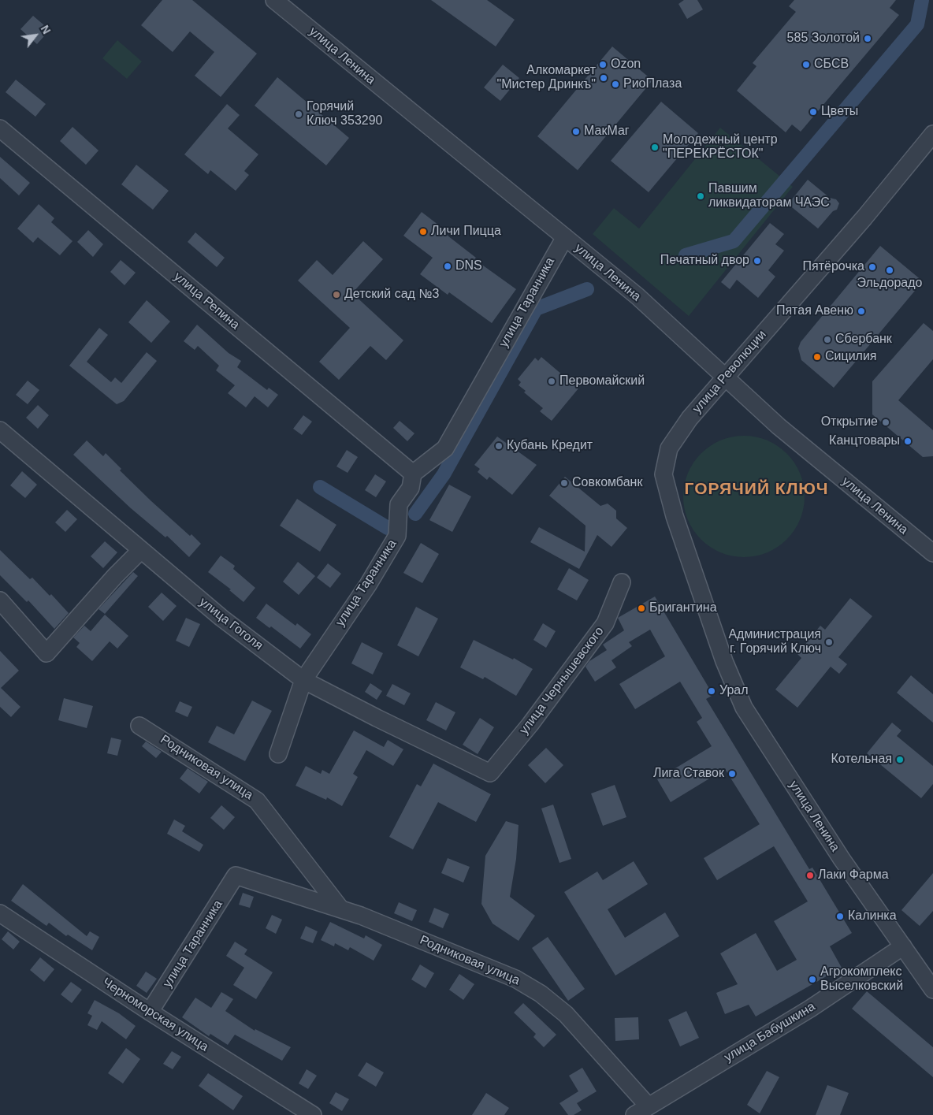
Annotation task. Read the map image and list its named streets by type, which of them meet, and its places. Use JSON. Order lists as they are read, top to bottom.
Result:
{
  "streets": {
    "street": [
      "улица Ленина",
      "улица Репина",
      "улица Таранника",
      "улица Революции",
      "улица Гоголя",
      "улица Чернышевского",
      "Родниковая улица",
      "Черноморская улица",
      "улица Бабушкина"
    ]
  },
  "crossings": [
    ["улица Ленина", "улица Таранника"],
    ["улица Ленина", "улица Революции"],
    ["улица Ленина", "улица Бабушкина"],
    ["улица Репина", "улица Таранника"],
    ["улица Таранника", "улица Гоголя"],
    ["улица Таранника", "Родниковая улица"],
    ["улица Таранника", "Черноморская улица"],
    ["улица Гоголя", "улица Чернышевского"],
    ["Родниковая улица", "улица Бабушкина"]
  ],
  "districts": ["ГОРЯЧИЙ КЛЮЧ"],
  "places": [
    "585 Золотой",
    "Ozon",
    "СБСВ",
    "Алкомаркет \"Мистер Дринкъ\"",
    "РиоПлаза",
    "Цветы",
    "Горячий Ключ 353290",
    "МакМаг",
    "Молодежный центр \"ПЕРЕКРЁСТОК\"",
    "Павшим ликвидаторам ЧАЭС",
    "Личи Пицца",
    "Печатный двор",
    "DNS",
    "Пятёрочка",
    "Эльдорадо",
    "Детский сад №3",
    "Пятая Авеню",
    "Сбербанк",
    "Сицилия",
    "Первомайский",
    "Открытие",
    "Канцтовары",
    "Кубань Кредит",
    "Совкомбанк",
    "Бригантина",
    "Администрация г. Горячий Ключ",
    "Урал",
    "Котельная",
    "Лига Ставок",
    "Лаки Фарма",
    "Калинка",
    "Агрокомплекс Выселковский"
  ],
  "north": "top right"
}
